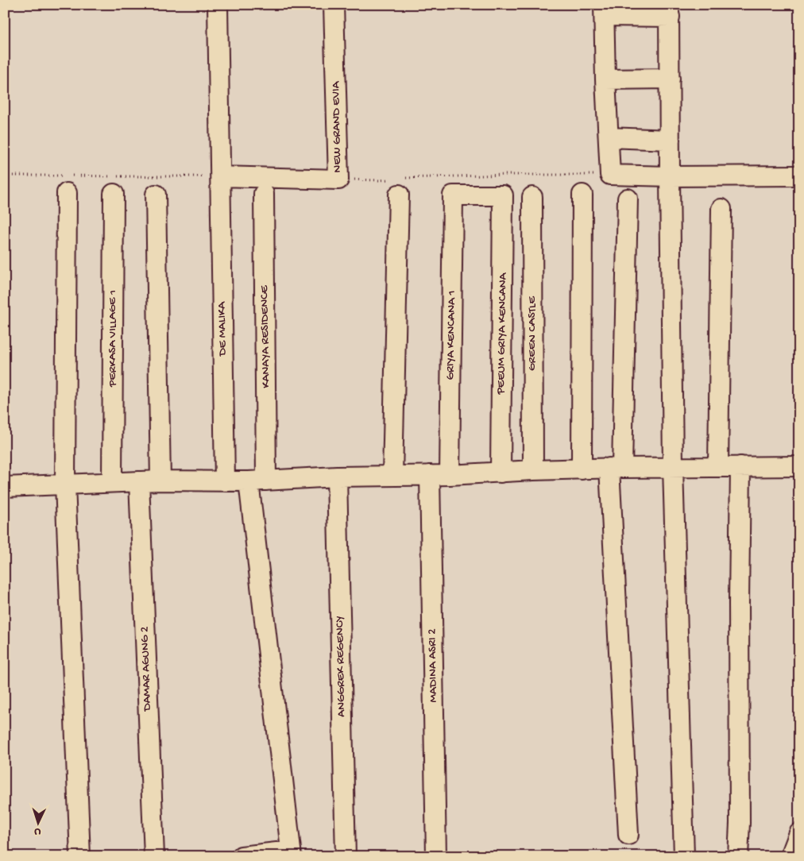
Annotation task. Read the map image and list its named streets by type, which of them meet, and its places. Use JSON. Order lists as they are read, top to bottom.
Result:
{
  "streets": {
    "street": [
      "NEW GRAND EVIA",
      "DE MALIKA",
      "PEEUM GRIYA KENCANA",
      "GREEN CASTLE",
      "GRIYA KENCANA 1",
      "KANAYA RESIDENCE",
      "PERKASA VILLAGE 1",
      "MADINA ASRI 2",
      "ANGGREK REGENCY",
      "DAMAR AGUNG 2"
    ]
  },
  "crossings": [
    ["NEW GRAND EVIA", "DE MALIKA"],
    ["PEEUM GRIYA KENCANA", "GRIYA KENCANA 1"]
  ],
  "north": "bottom"
}
